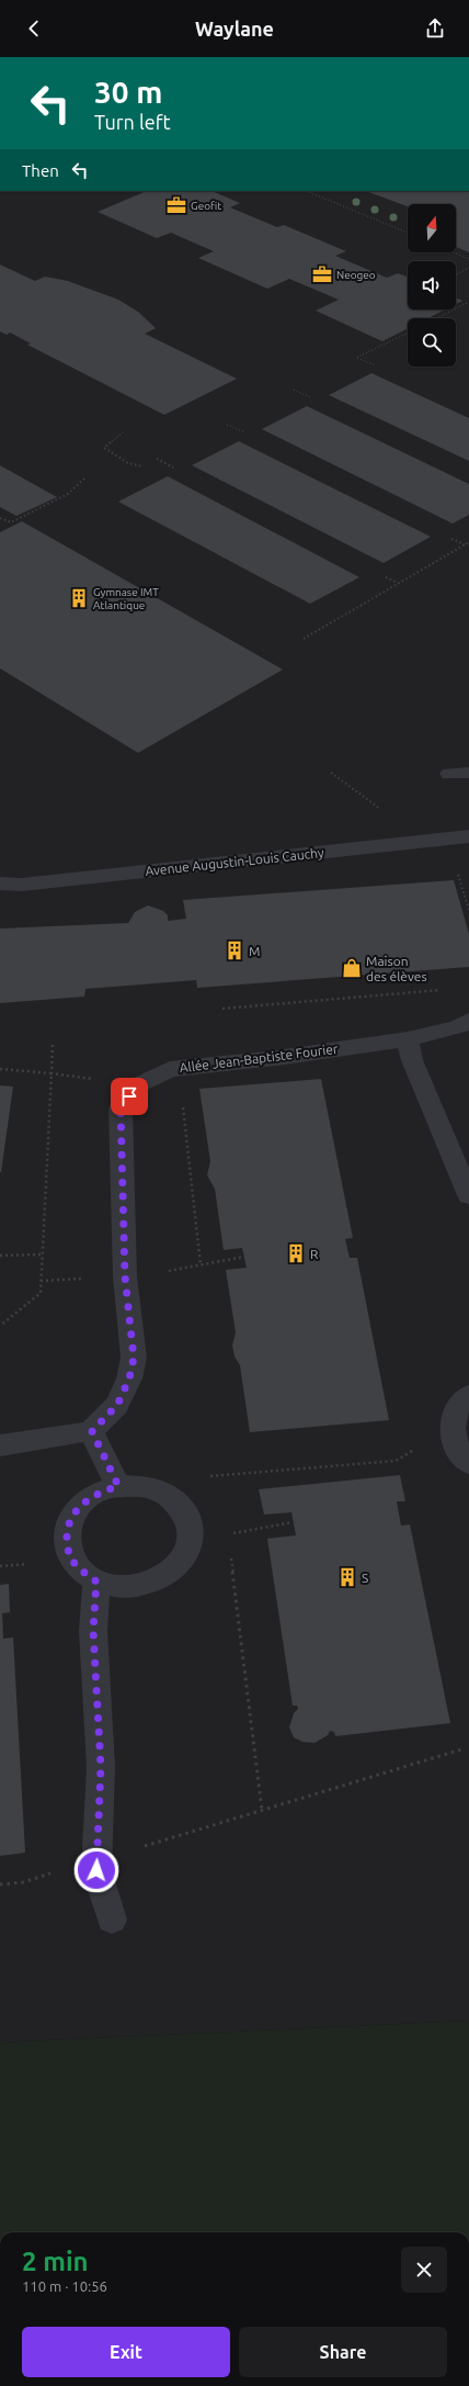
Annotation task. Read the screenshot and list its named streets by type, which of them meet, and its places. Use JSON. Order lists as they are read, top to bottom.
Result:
{
  "streets": {
    "street": ["Avenue Augustin-Louis Cauchy", "Allée Jean-Baptiste Fourier"]
  },
  "places": {
    "office": ["Geofit", "Neogeo"],
    "building": [
      "Gymnase IMT Atlantique",
      "M",
      "R",
      "S"
    ],
    "shop": ["Maison des élèves"]
  },
  "north": "top",
  "page": {
    "header": "Waylane",
    "turn": ["30 m", "Turn left"],
    "then": "Then",
    "heading": ["2 min", "110 m · 10:56"],
    "buttons": ["Exit", "Share"]
  }
}
